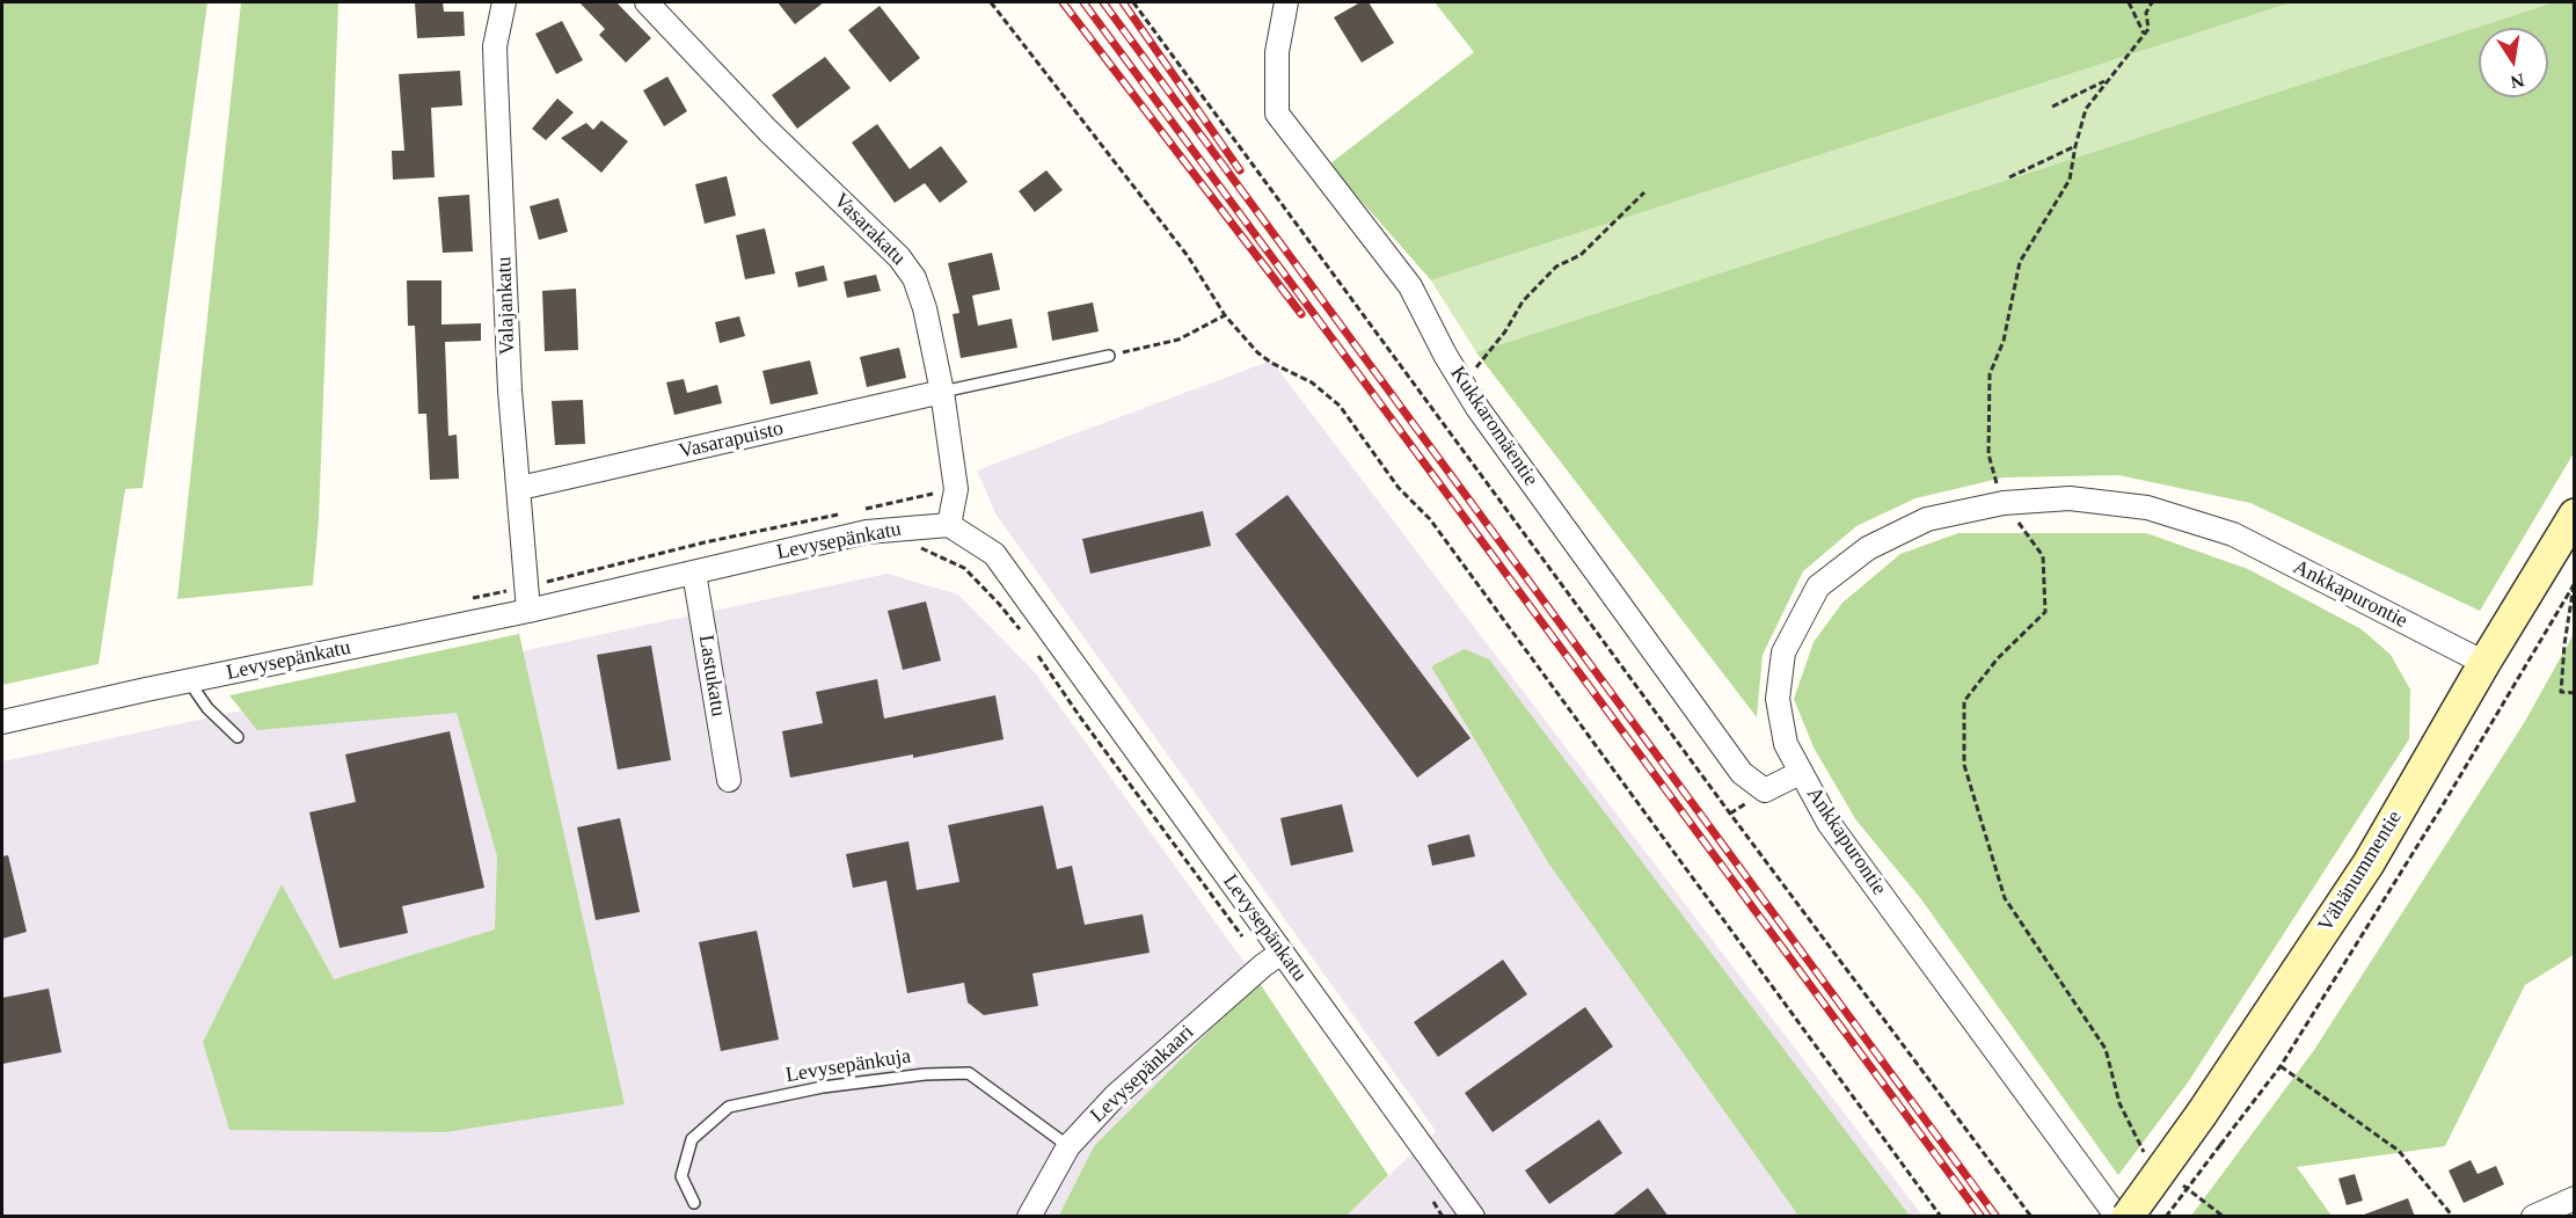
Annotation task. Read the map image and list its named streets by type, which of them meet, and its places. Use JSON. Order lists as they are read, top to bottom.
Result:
{
  "streets": {
    "main road": ["Vähänummentie"],
    "street": [
      "Vasarakatu",
      "Valajankatu",
      "Kukkaromäentie",
      "Vasarapuisto",
      "Levysepänkatu",
      "Ankkapurontie",
      "Lastukatu",
      "Levysepänkaari"
    ],
    "lane": ["Levysepänkuja"]
  },
  "crossings": [
    ["Vasarakatu", "Vasarapuisto"],
    ["Vasarakatu", "Levysepänkatu"],
    ["Valajankatu", "Vasarapuisto"],
    ["Valajankatu", "Levysepänkatu"],
    ["Kukkaromäentie", "Ankkapurontie"],
    ["Levysepänkatu", "Lastukatu"],
    ["Levysepänkatu", "Levysepänkaari"],
    ["Ankkapurontie", "Vähänummentie"],
    ["Levysepänkuja", "Levysepänkaari"]
  ],
  "north": "bottom"
}
